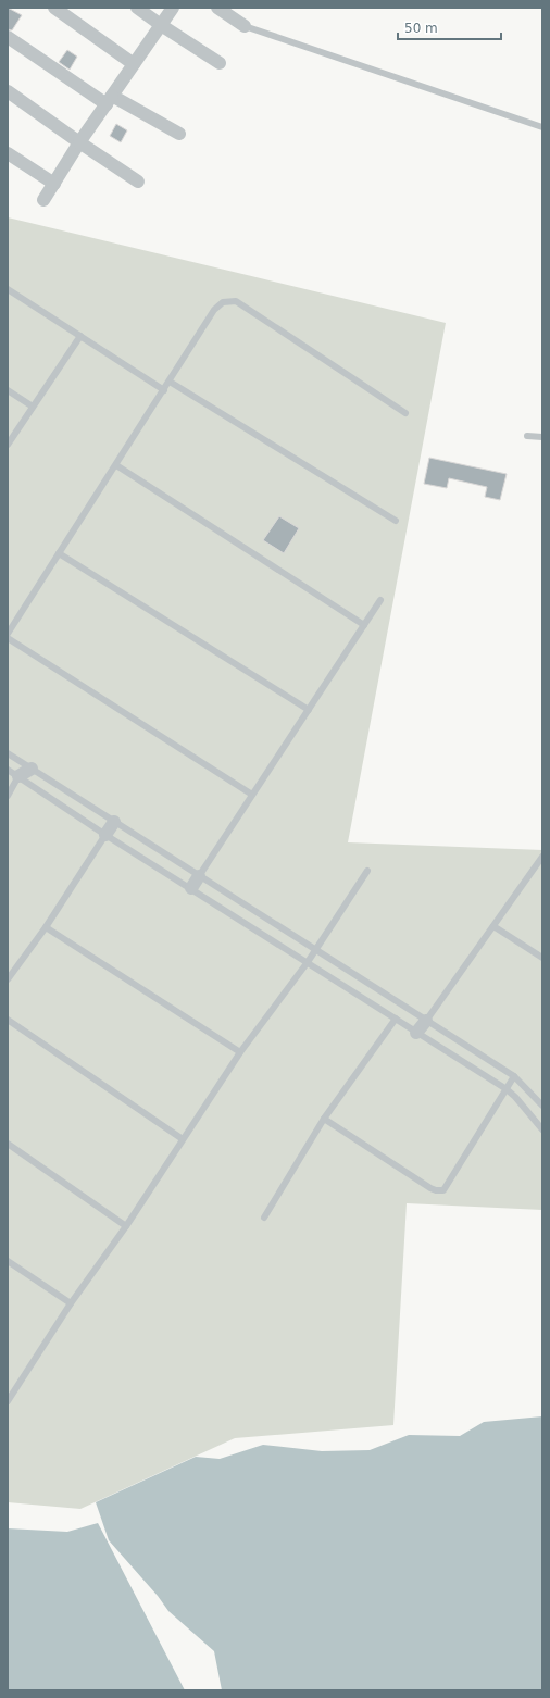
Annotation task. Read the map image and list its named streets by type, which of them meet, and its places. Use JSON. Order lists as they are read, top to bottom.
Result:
{
  "scale_bar": "50 m"
}
